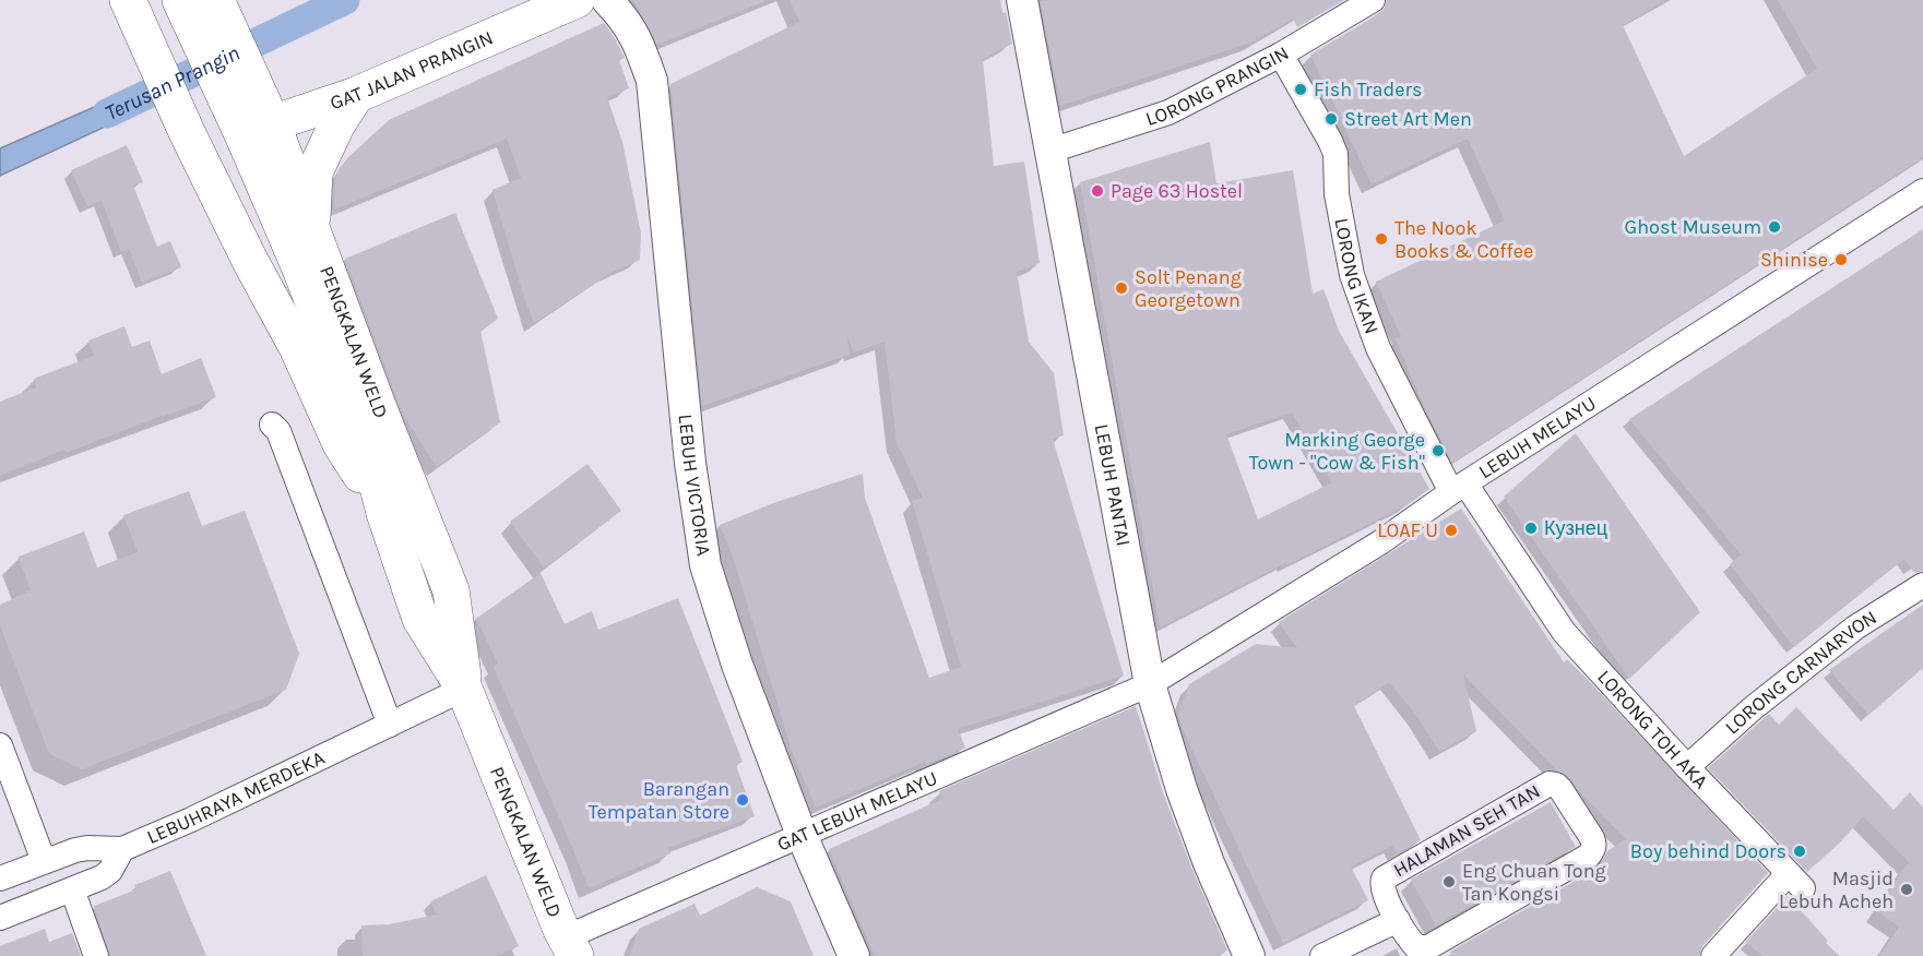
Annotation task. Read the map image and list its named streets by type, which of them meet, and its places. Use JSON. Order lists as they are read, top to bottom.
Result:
{
  "streets": {
    "main road": ["GAT JALAN PRANGIN", "PENGKALAN WELD"],
    "street": [
      "LORONG PRANGIN",
      "LORONG IKAN",
      "LEBUH MELAYU",
      "LEBUH VICTORIA",
      "LEBUH PANTAI",
      "LORONG CARNARVON",
      "LORONG TOH AKA",
      "LEBUHRAYA MERDEKA",
      "GAT LEBUH MELAYU",
      "HALAMAN SEH TAN"
    ]
  },
  "crossings": [
    ["GAT JALAN PRANGIN", "PENGKALAN WELD"],
    ["LORONG PRANGIN", "LORONG IKAN"],
    ["LORONG PRANGIN", "LEBUH PANTAI"],
    ["LORONG IKAN", "LEBUH MELAYU"],
    ["LORONG IKAN", "LORONG TOH AKA"],
    ["PENGKALAN WELD", "LEBUHRAYA MERDEKA"],
    ["PENGKALAN WELD", "GAT LEBUH MELAYU"],
    ["LEBUH MELAYU", "LEBUH PANTAI"],
    ["LEBUH MELAYU", "LORONG TOH AKA"],
    ["LEBUH MELAYU", "GAT LEBUH MELAYU"],
    ["LEBUH VICTORIA", "GAT LEBUH MELAYU"],
    ["LEBUH PANTAI", "GAT LEBUH MELAYU"],
    ["LORONG CARNARVON", "LORONG TOH AKA"]
  ],
  "water": ["Terusan Prangin"],
  "places": [
    "Fish Traders",
    "Street Art Men",
    "Page 63 Hostel",
    "Ghost Museum",
    "The Nook Books & Coffee",
    "Shinise",
    "Solt Penang Georgetown",
    "Marking George Town - \"Cow & Fish\"",
    "Кузнец",
    "LOAF U",
    "Barangan Tempatan Store",
    "Boy behind Doors",
    "Eng Chuan Tong Tan Kongsi",
    "Masjid Lebuh Acheh"
  ]
}
